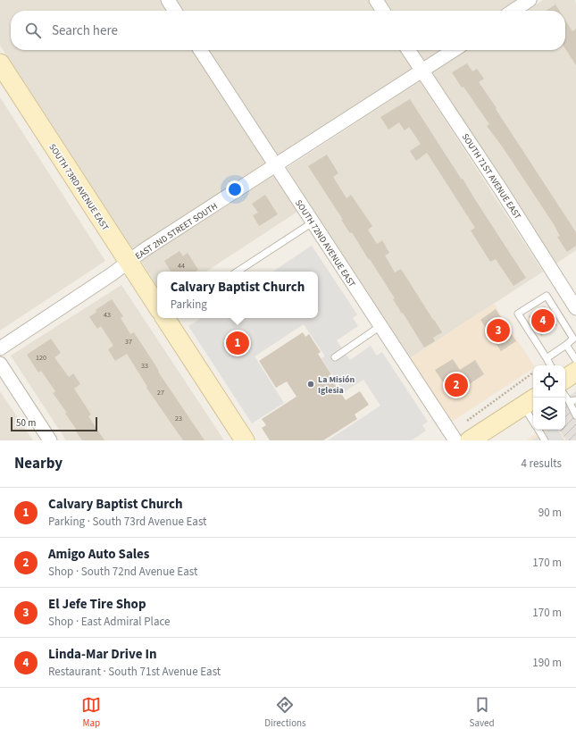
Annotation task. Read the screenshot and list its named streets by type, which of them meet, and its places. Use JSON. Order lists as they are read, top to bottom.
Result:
{
  "streets": {
    "street": [
      "SOUTH 71ST AVENUE EAST",
      "SOUTH 73RD AVENUE EAST",
      "EAST 2ND STREET SOUTH",
      "SOUTH 72ND AVENUE EAST"
    ]
  },
  "crossings": [
    ["SOUTH 71ST AVENUE EAST", "EAST 2ND STREET SOUTH"],
    ["SOUTH 73RD AVENUE EAST", "EAST 2ND STREET SOUTH"],
    ["EAST 2ND STREET SOUTH", "SOUTH 72ND AVENUE EAST"]
  ],
  "places": ["La Misión Iglesia"],
  "house_numbers": [
    "44",
    "43",
    "37",
    "120",
    "33",
    "27",
    "23"
  ],
  "scale_bar": "50 m",
  "page": {
    "search": "Search here",
    "popup": ["Calvary Baptist Church", "Parking"],
    "pins": [
      "4",
      "3",
      "1",
      "2"
    ],
    "scale": "50 m",
    "heading": ["Nearby", "4 results"],
    "list": [
      {
        "mark": "1",
        "name": "Calvary Baptist Church",
        "note": "Parking · South 73rd Avenue East",
        "value": "90 m"
      },
      {
        "mark": "2",
        "name": "Amigo Auto Sales",
        "note": "Shop · South 72nd Avenue East",
        "value": "170 m"
      },
      {
        "mark": "3",
        "name": "El Jefe Tire Shop",
        "note": "Shop · East Admiral Place",
        "value": "170 m"
      },
      {
        "mark": "4",
        "name": "Linda-Mar Drive In",
        "note": "Restaurant · South 71st Avenue East",
        "value": "190 m"
      }
    ],
    "nav": ["Map", "Directions", "Saved"]
  }
}
